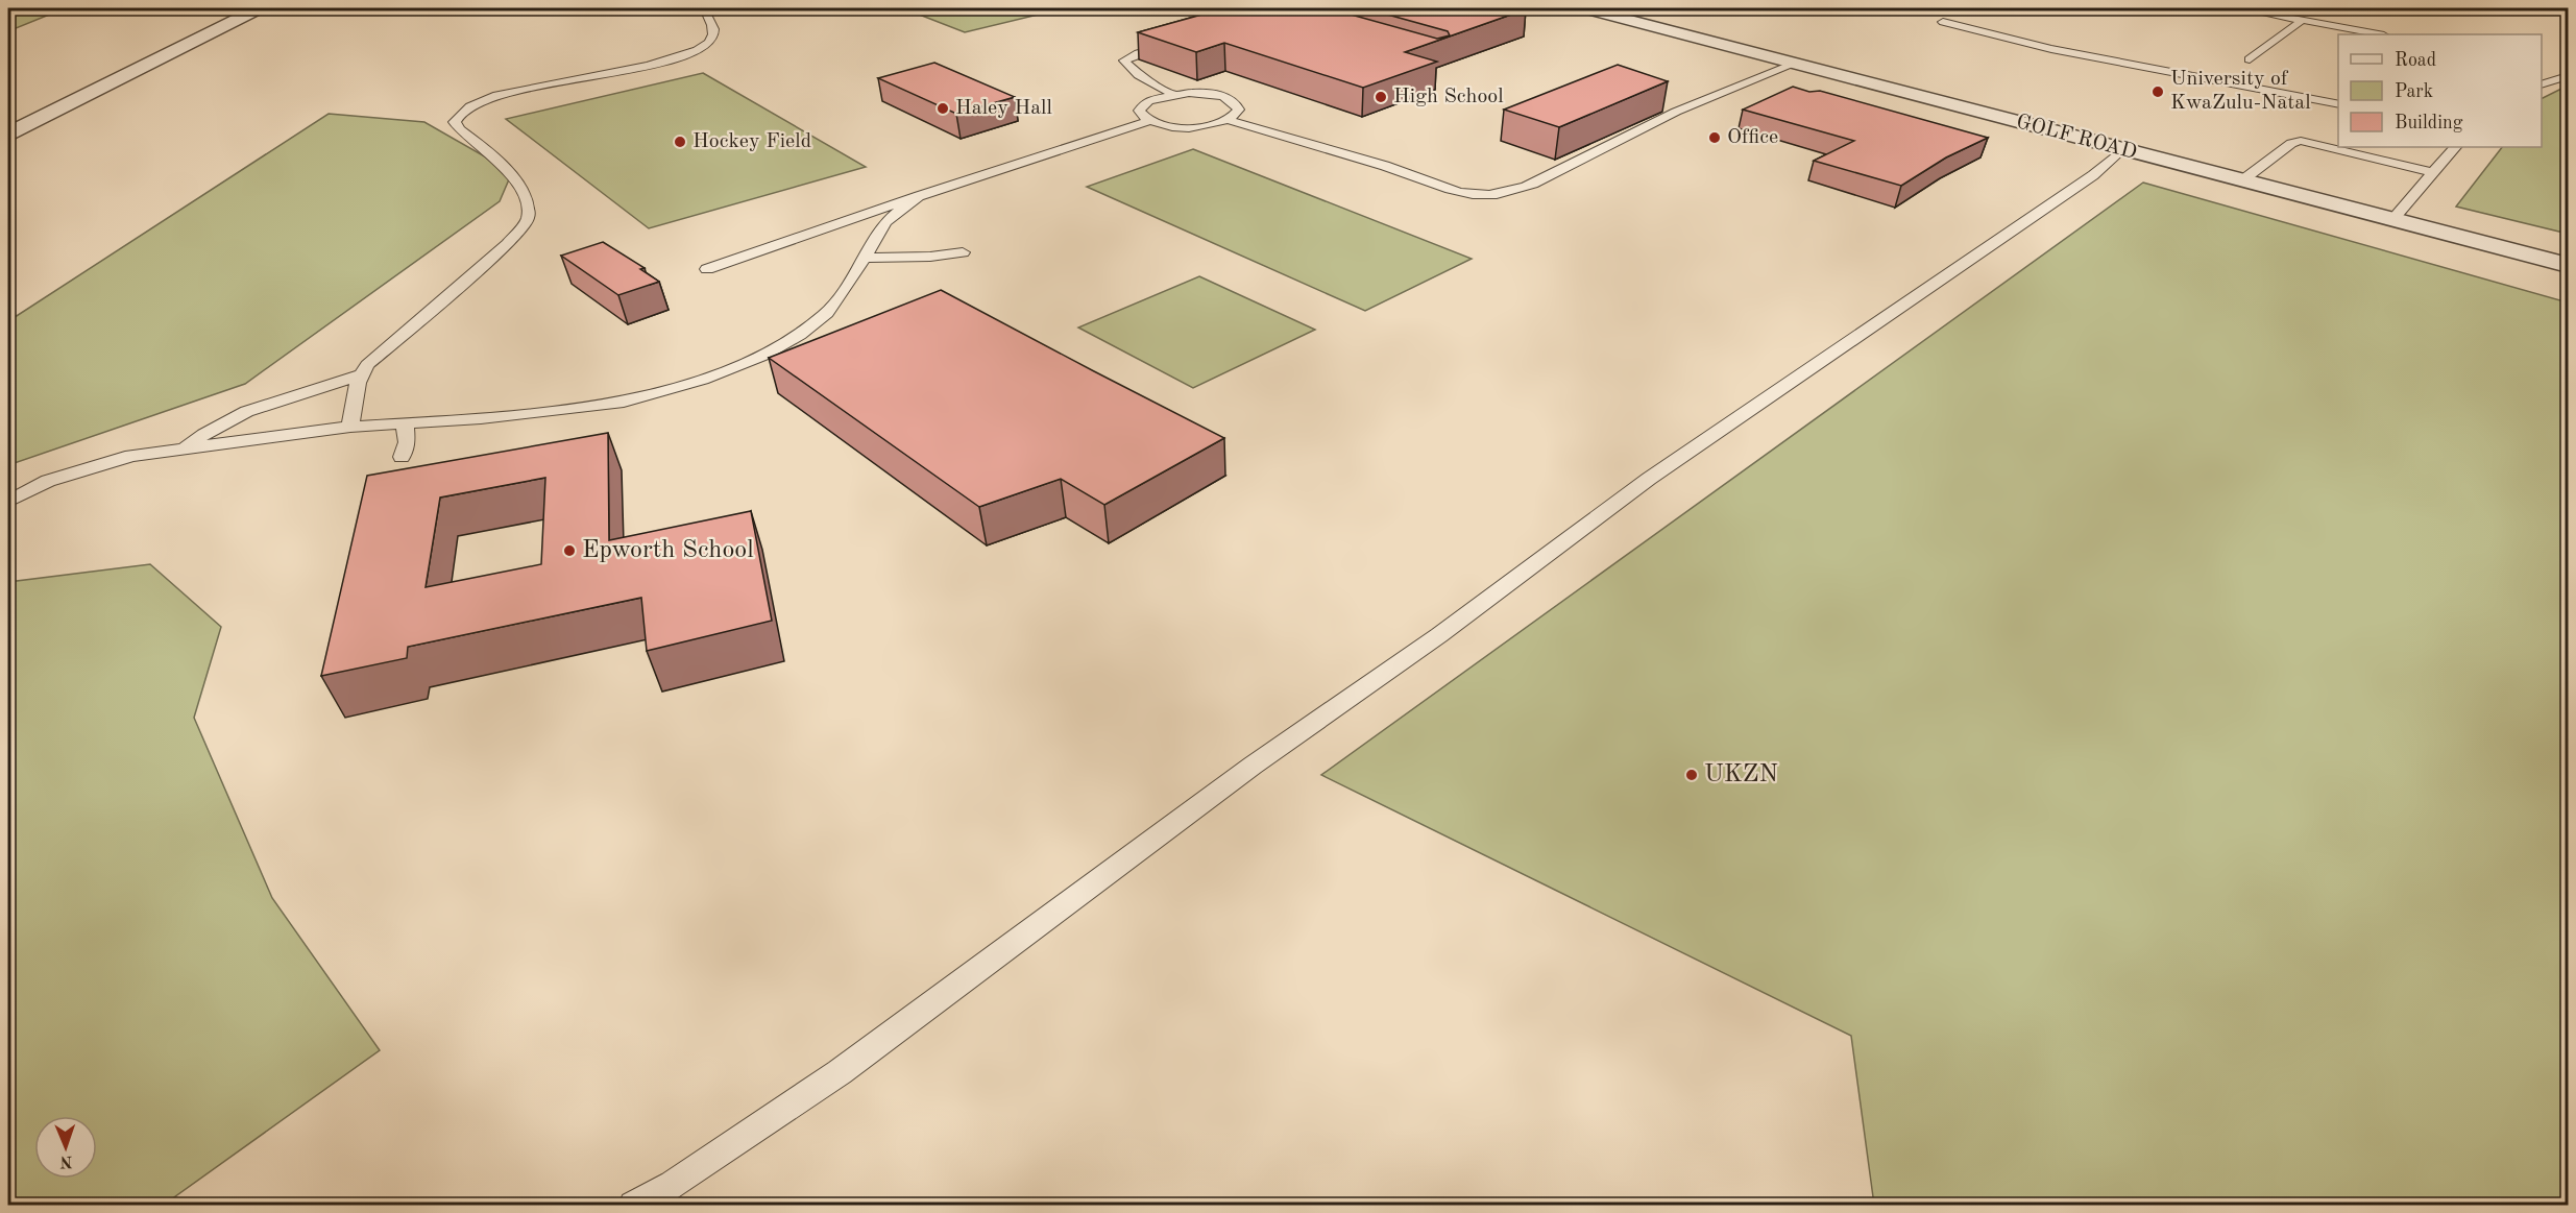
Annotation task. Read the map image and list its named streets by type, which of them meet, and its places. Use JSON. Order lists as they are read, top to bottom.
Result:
{
  "streets": {
    "street": ["GOLF ROAD"]
  },
  "places": [
    "University of KwaZulu-Natal",
    "High School",
    "Haley Hall",
    "Office",
    "Hockey Field",
    "Epworth School",
    "UKZN"
  ],
  "legend": ["Road", "Park", "Building"],
  "north": "bottom"
}
